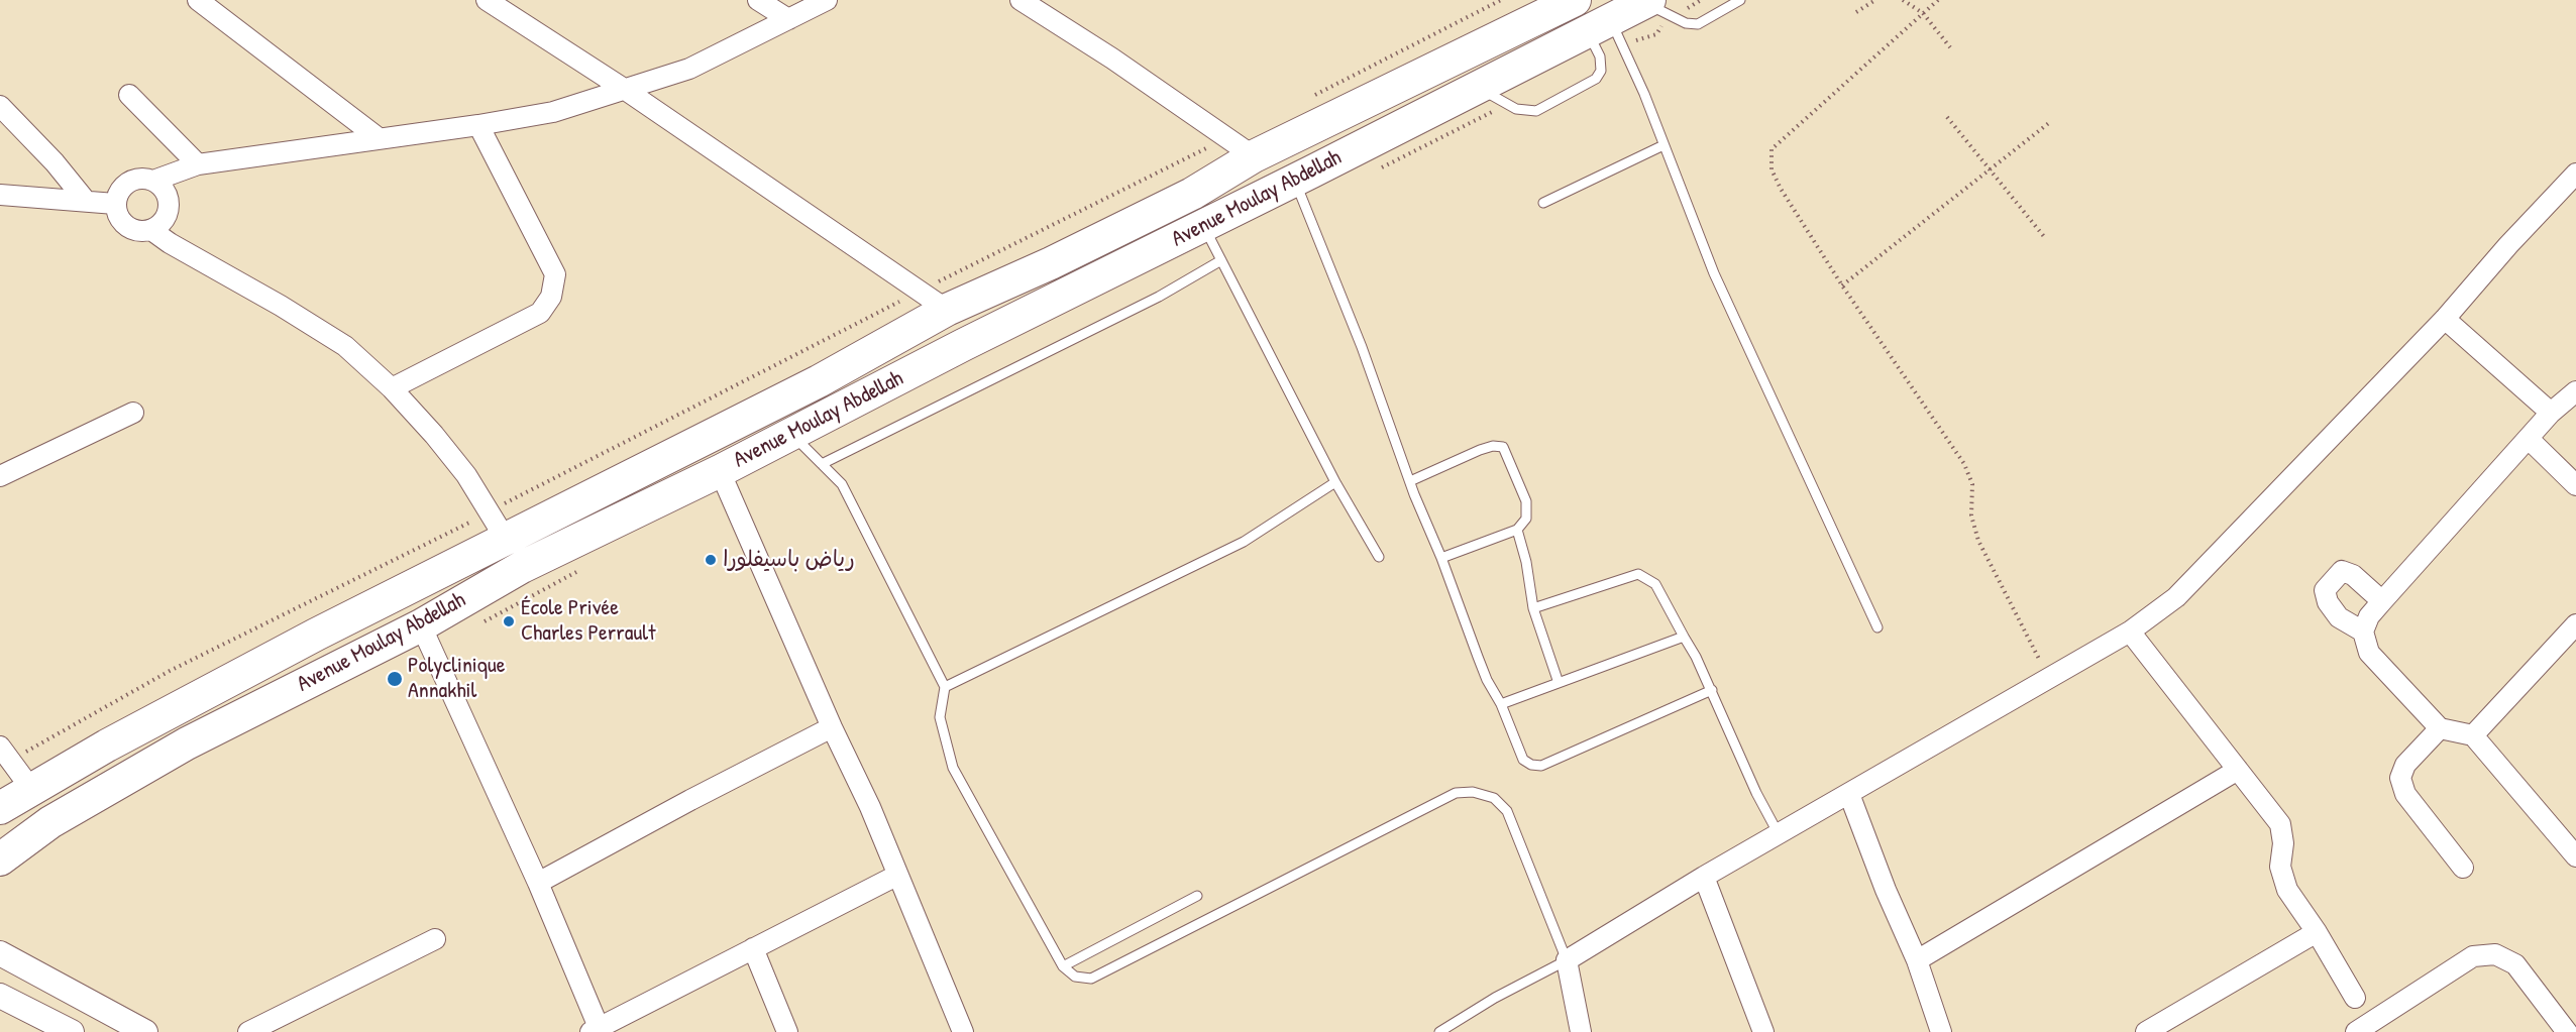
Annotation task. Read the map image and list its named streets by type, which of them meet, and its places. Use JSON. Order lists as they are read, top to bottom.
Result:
{
  "streets": {
    "main road": ["Avenue Moulay Abdellah"]
  },
  "places": ["رياض باسيفلورا", "École Privée Charles Perrault", "Polyclinique Annakhil"]
}
